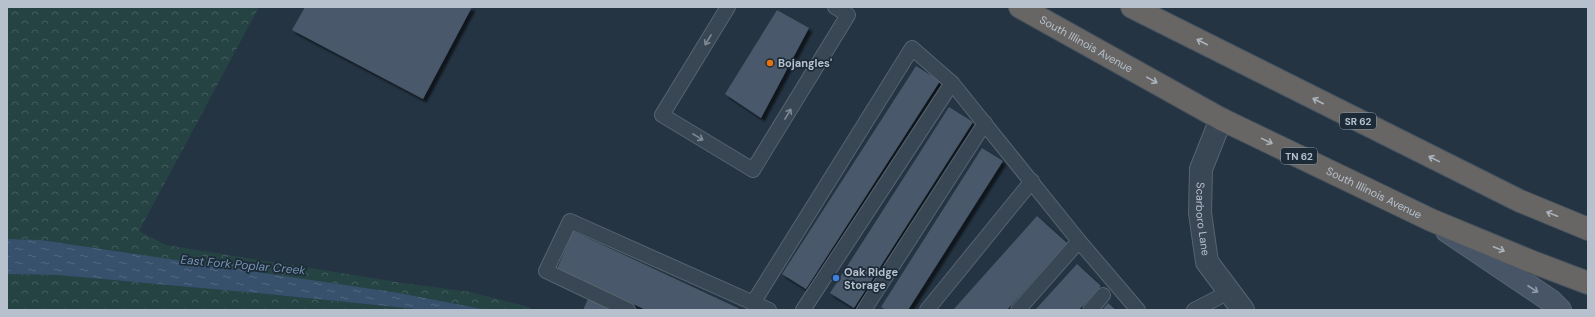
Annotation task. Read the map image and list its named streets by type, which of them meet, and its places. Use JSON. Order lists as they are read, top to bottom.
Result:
{
  "streets": {
    "highway": ["South Illinois Avenue", "SR 62", "TN 62"],
    "street": ["Scarboro Lane"]
  },
  "crossings": [
    ["South Illinois Avenue", "Scarboro Lane"]
  ],
  "water": ["East Fork Poplar Creek"],
  "places": ["Bojangles'", "Oak Ridge Storage"]
}
